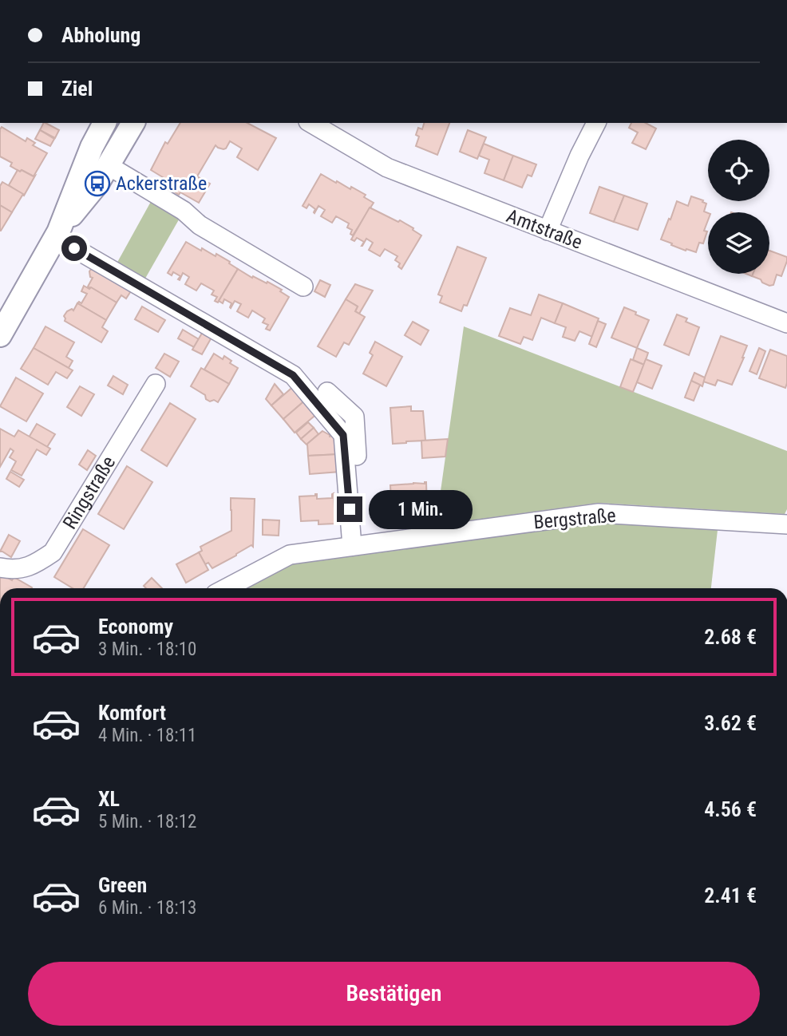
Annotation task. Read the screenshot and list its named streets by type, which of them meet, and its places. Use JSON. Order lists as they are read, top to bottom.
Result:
{
  "streets": {
    "street": ["Amtstraße", "Ringstraße", "Bergstraße"]
  },
  "places": {
    "bus stop": ["Ackerstraße"]
  },
  "page": {
    "banner": ["Abholung", "Ziel"],
    "bubble": "1 Min.",
    "list": [
      {
        "name": "Economy",
        "note": "3 Min. · 18:10",
        "value": "2.68 €"
      },
      {
        "name": "Komfort",
        "note": "4 Min. · 18:11",
        "value": "3.62 €"
      },
      {
        "name": "XL",
        "note": "5 Min. · 18:12",
        "value": "4.56 €"
      },
      {
        "name": "Green",
        "note": "6 Min. · 18:13",
        "value": "2.41 €"
      }
    ],
    "buttons": "Bestätigen"
  }
}
